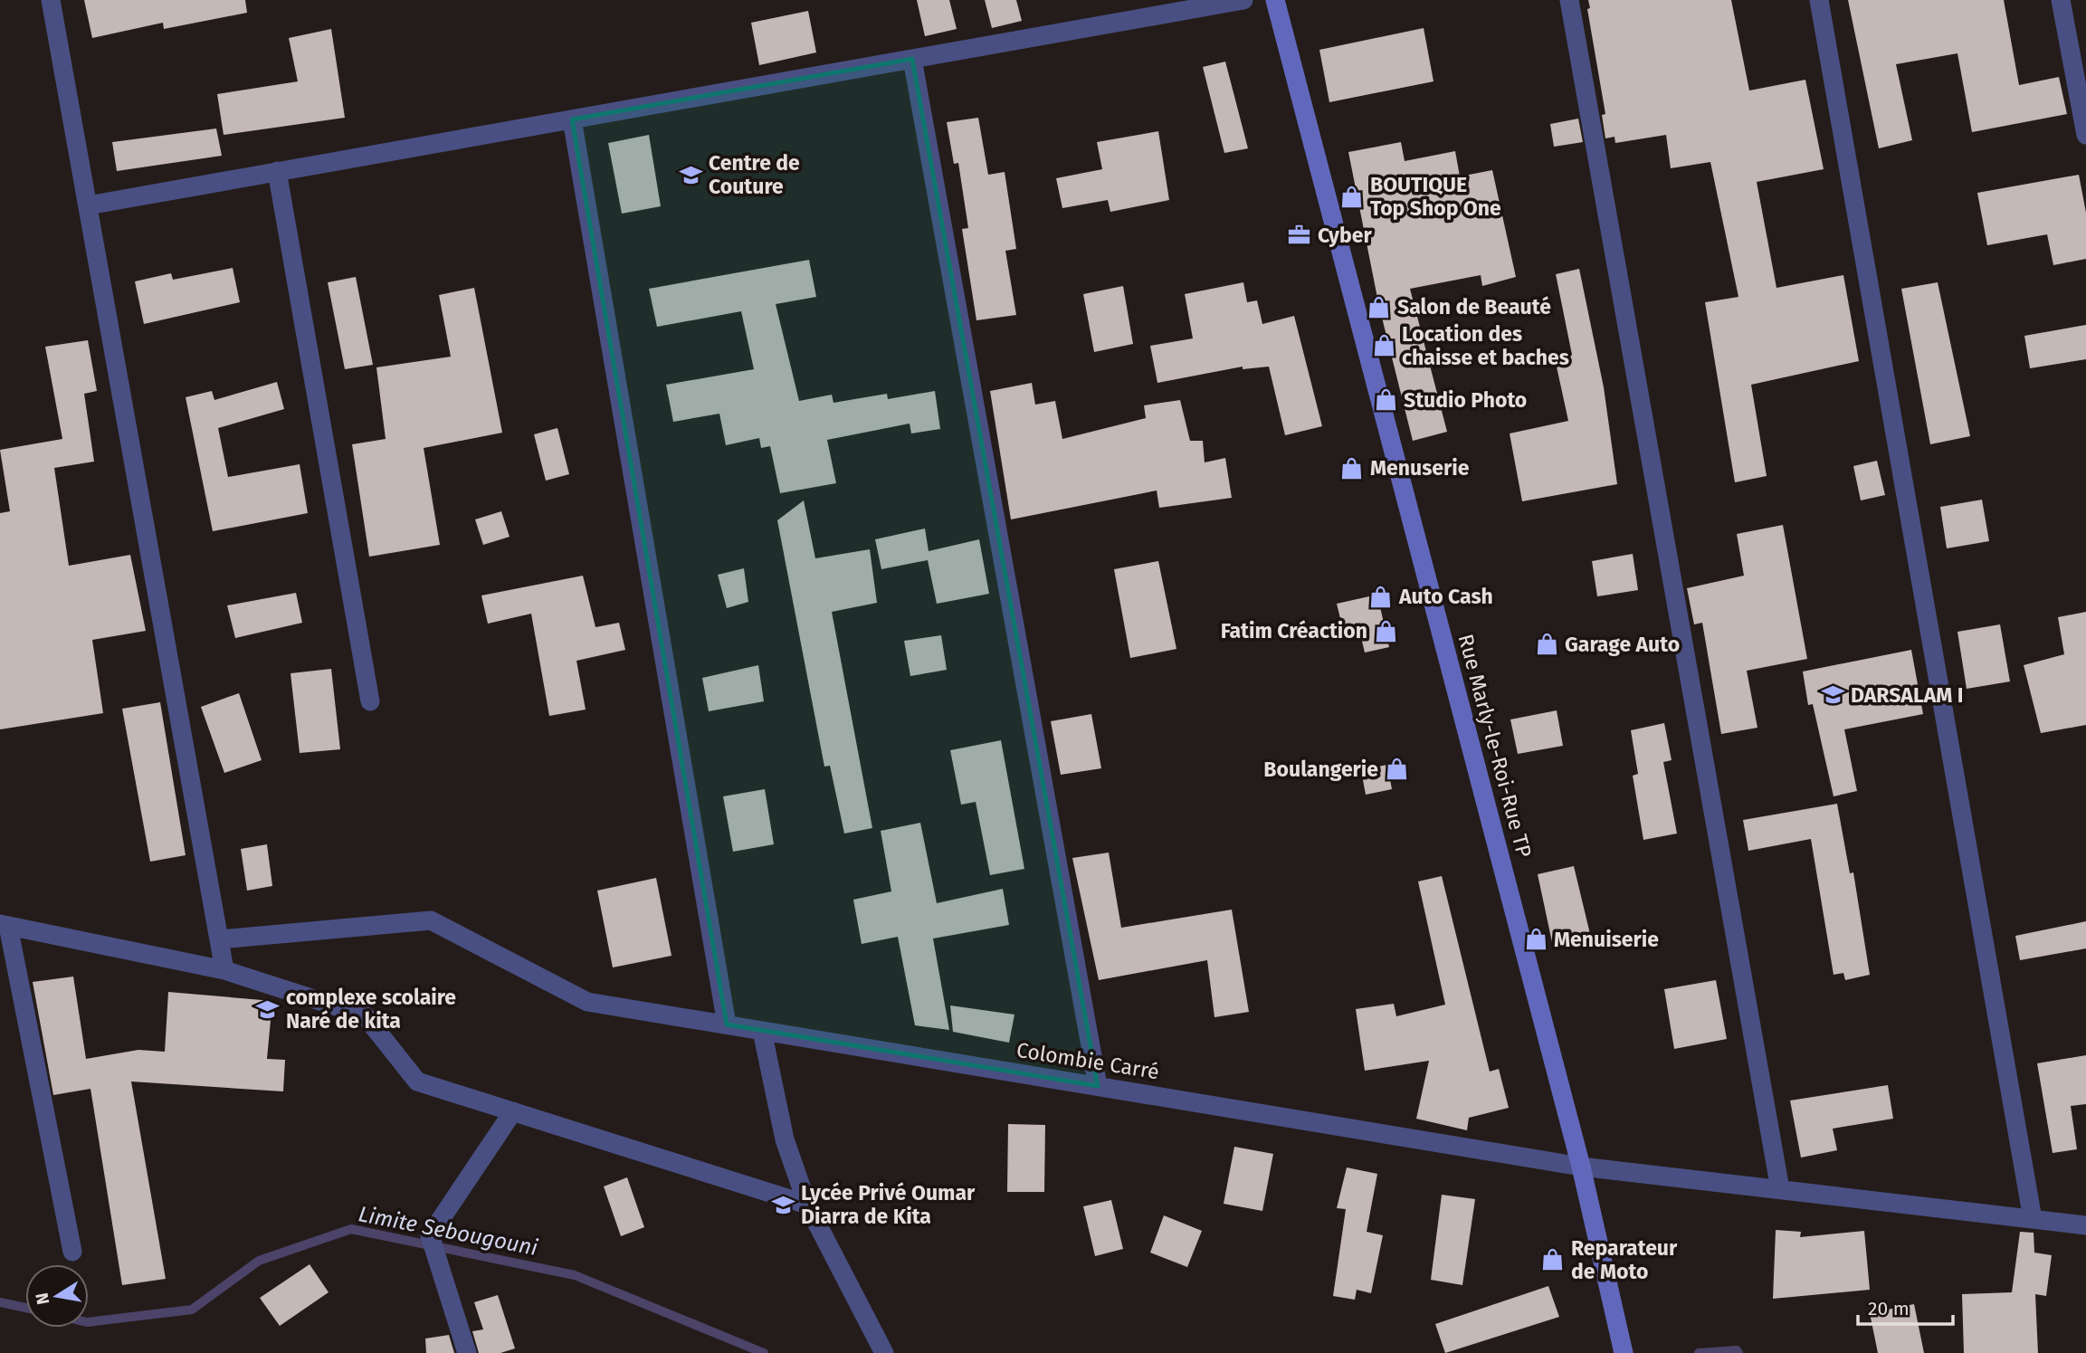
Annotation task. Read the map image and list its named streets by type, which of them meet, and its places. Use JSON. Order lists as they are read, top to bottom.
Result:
{
  "streets": {
    "street": ["Rue Marly-le-Roi-Rue TP", "Colombie Carré"]
  },
  "crossings": [
    ["Rue Marly-le-Roi-Rue TP", "Colombie Carré"]
  ],
  "water": ["Limite Sebougouni"],
  "places": {
    "school or university": [
      "Centre de Couture",
      "DARSALAM I",
      "complexe scolaire Naré de kita",
      "Lycée Privé Oumar Diarra de Kita"
    ],
    "shop": [
      "BOUTIQUE Top Shop One",
      "Salon de Beauté",
      "Location des chaisse et baches",
      "Studio Photo",
      "Menuserie",
      "Auto Cash",
      "Fatim Créaction",
      "Garage Auto",
      "Boulangerie",
      "Menuiserie",
      "Reparateur de Moto"
    ],
    "office": ["Cyber"]
  },
  "scale_bar": "20 m",
  "north": "left"
}
